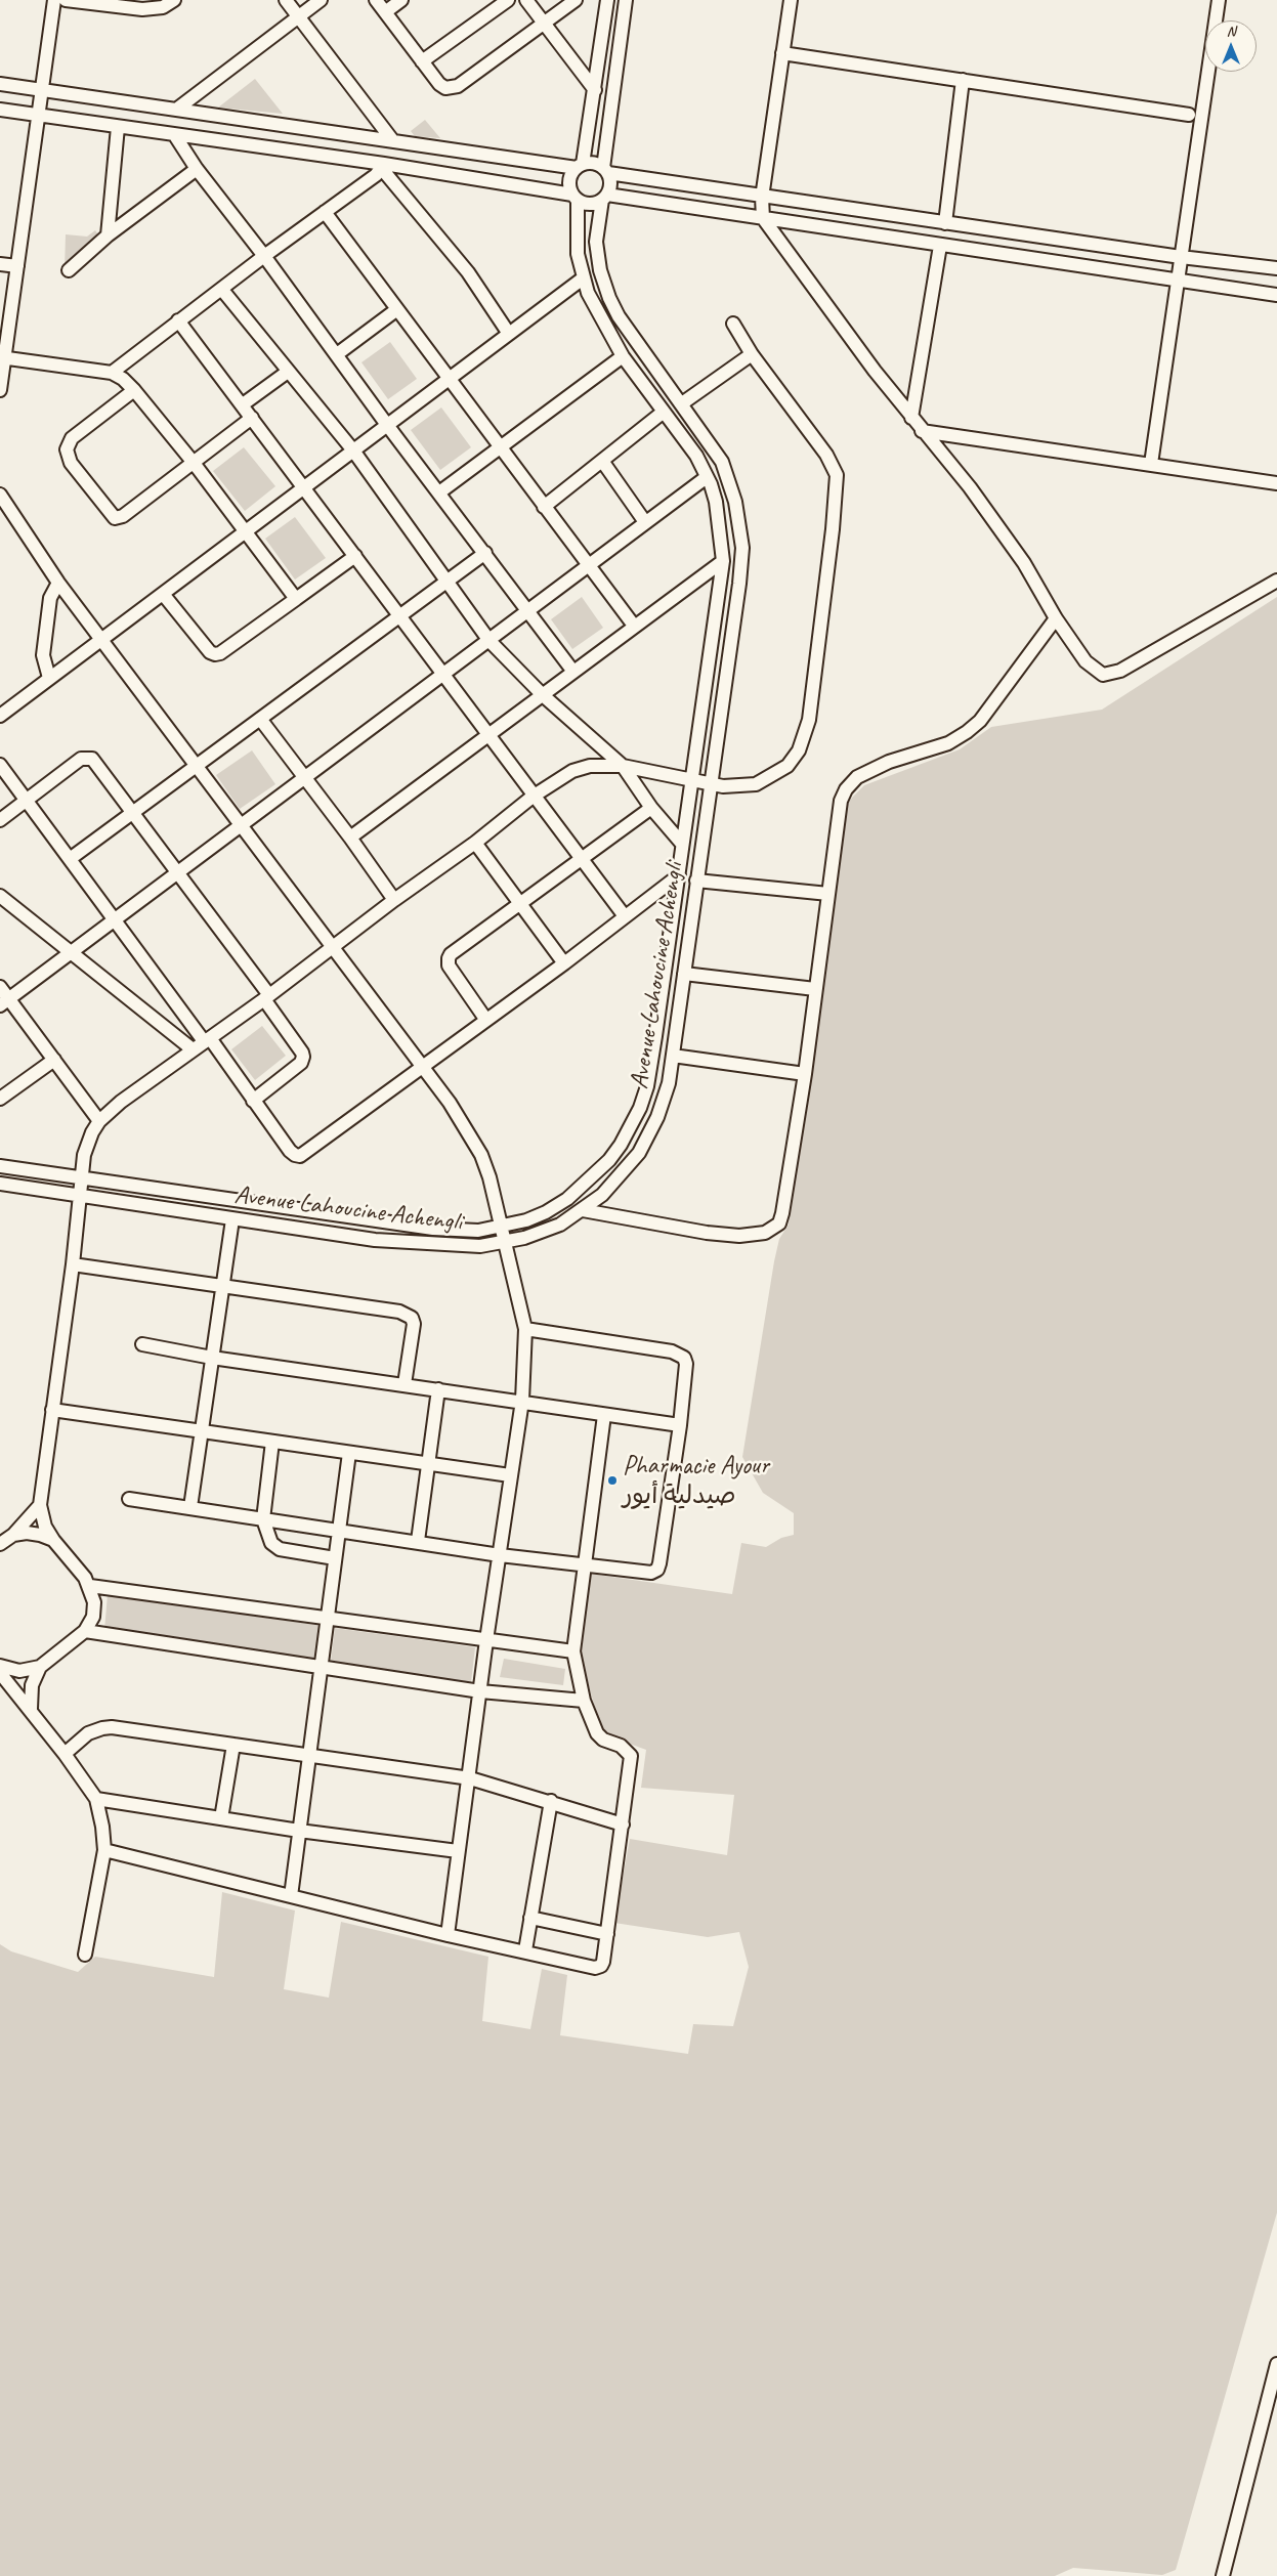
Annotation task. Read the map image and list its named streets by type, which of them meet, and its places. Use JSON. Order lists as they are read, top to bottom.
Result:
{
  "streets": {
    "street": ["Avenue Lahoucine Achengli"]
  },
  "places": ["Pharmacie Ayour صيدلية أيور"],
  "north": "top"
}
